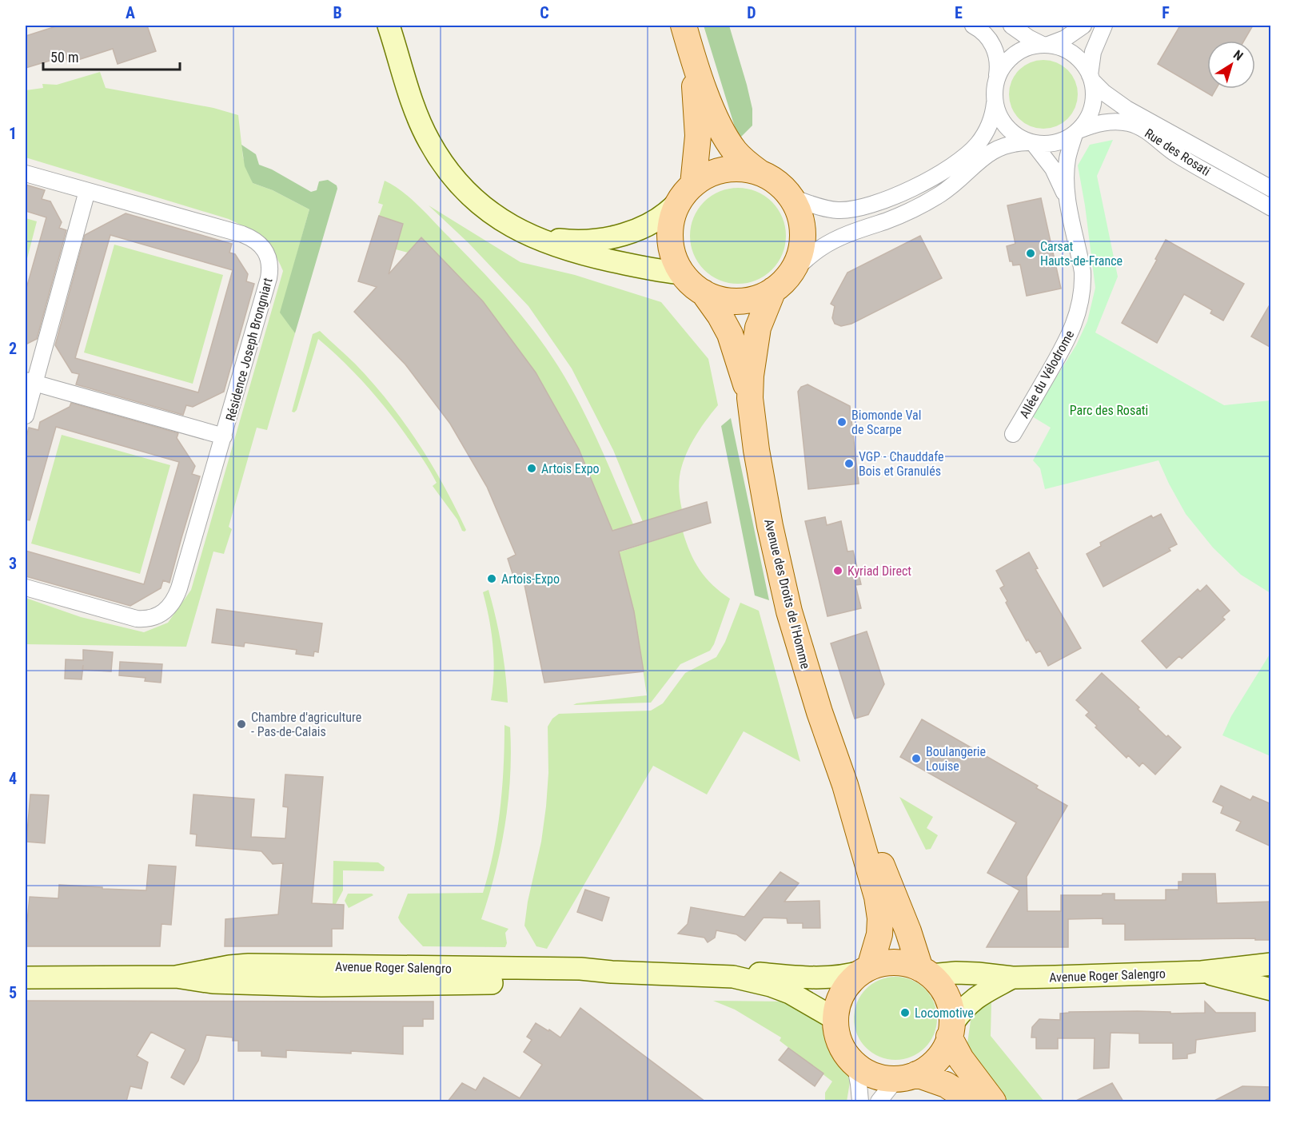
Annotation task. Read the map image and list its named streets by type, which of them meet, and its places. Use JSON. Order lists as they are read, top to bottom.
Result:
{
  "streets": {
    "main road": ["Avenue des Droits de l'Homme"],
    "street": [
      "Rue des Rosati",
      "Résidence Joseph Brongniart",
      "Allée du Vélodrome",
      "Avenue Roger Salengro"
    ]
  },
  "crossings": [
    ["Rue des Rosati", "Allée du Vélodrome"],
    ["Avenue des Droits de l'Homme", "Avenue Roger Salengro"]
  ],
  "parks": ["Parc des Rosati"],
  "places": [
    "Carsat Hauts-de-France",
    "Biomonde Val de Scarpe",
    "VGP - Chauddafe Bois et Granulés",
    "Artois Expo",
    "Kyriad Direct",
    "Artois-Expo",
    "Chambre d'agriculture - Pas-de-Calais",
    "Boulangerie Louise",
    "Locomotive"
  ],
  "scale_bar": "50 m",
  "north": "top right",
  "grid": {
    "columns": [
      "A",
      "B",
      "C",
      "D",
      "E",
      "F"
    ],
    "rows": [
      "1",
      "2",
      "3",
      "4",
      "5"
    ]
  }
}
